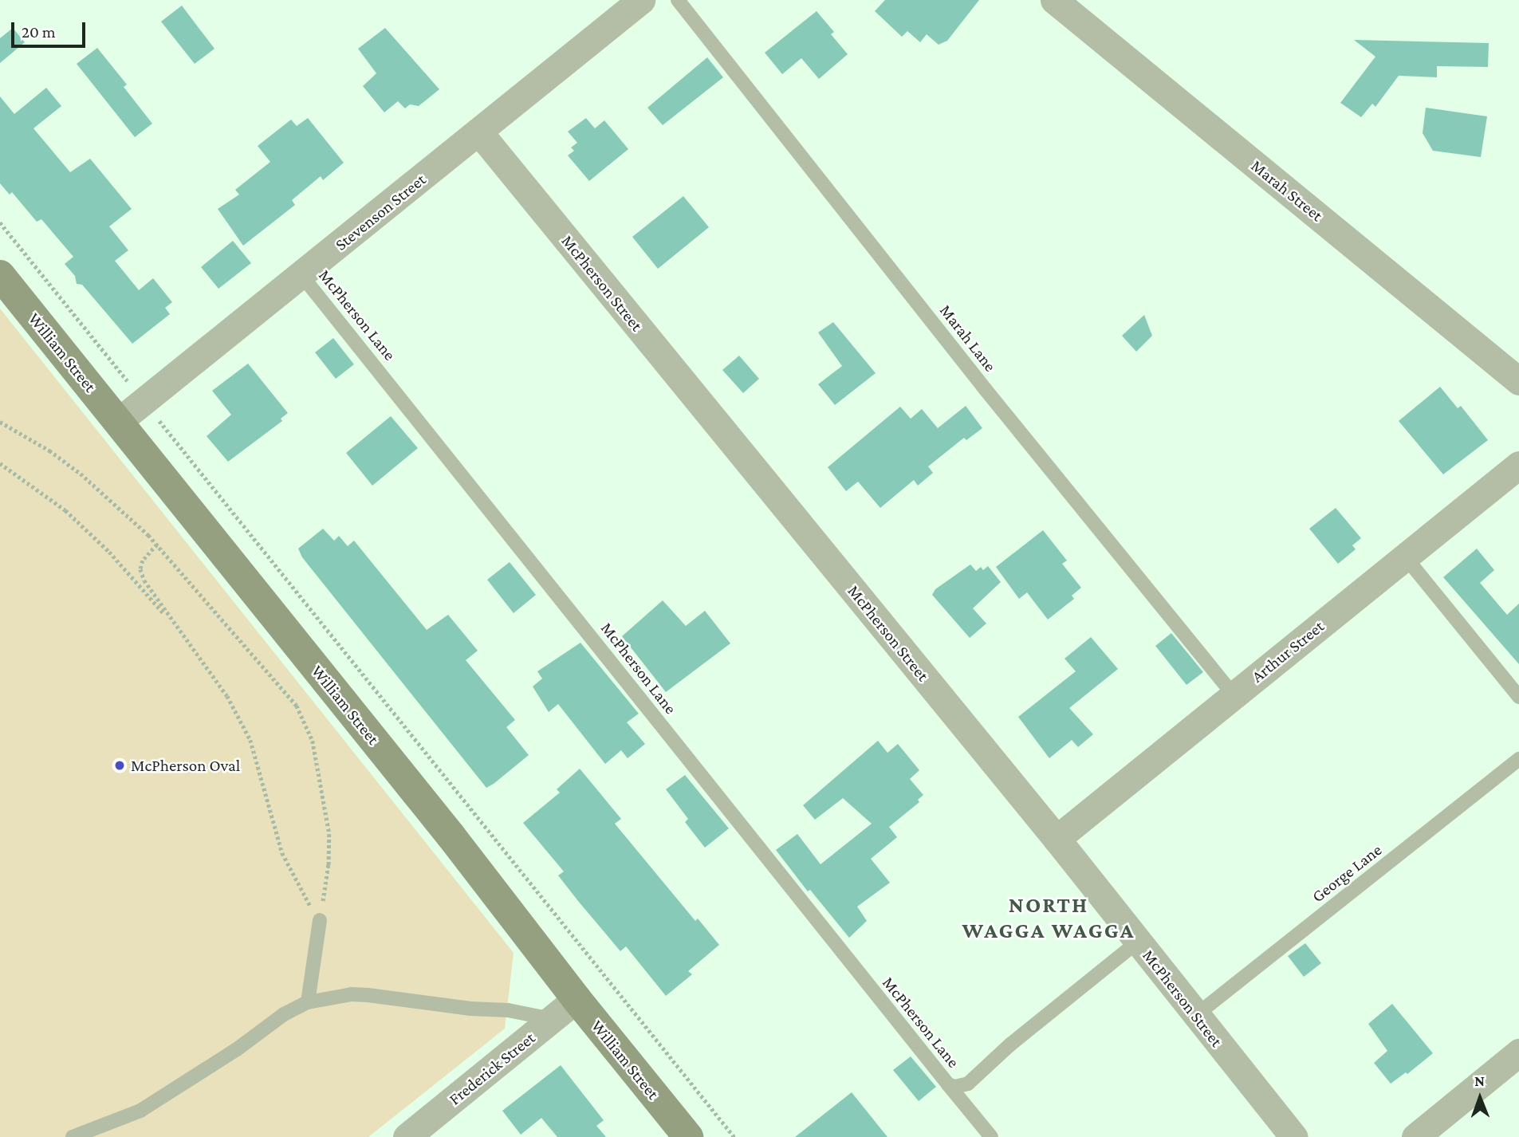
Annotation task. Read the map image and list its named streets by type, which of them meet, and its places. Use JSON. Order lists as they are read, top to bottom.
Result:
{
  "streets": {
    "street": [
      "Marah Street",
      "Stevenson Street",
      "McPherson Street",
      "William Street",
      "Arthur Street",
      "Frederick Street"
    ],
    "lane": ["McPherson Lane", "Marah Lane", "George Lane"]
  },
  "crossings": [
    ["Stevenson Street", "McPherson Street"],
    ["Stevenson Street", "McPherson Lane"],
    ["Stevenson Street", "William Street"],
    ["McPherson Street", "McPherson Lane"],
    ["McPherson Street", "Arthur Street"],
    ["McPherson Street", "George Lane"],
    ["Marah Lane", "Arthur Street"],
    ["William Street", "Frederick Street"]
  ],
  "districts": ["NORTH WAGGA WAGGA"],
  "places": ["McPherson Oval"],
  "scale_bar": "20 m",
  "north": "top"
}
